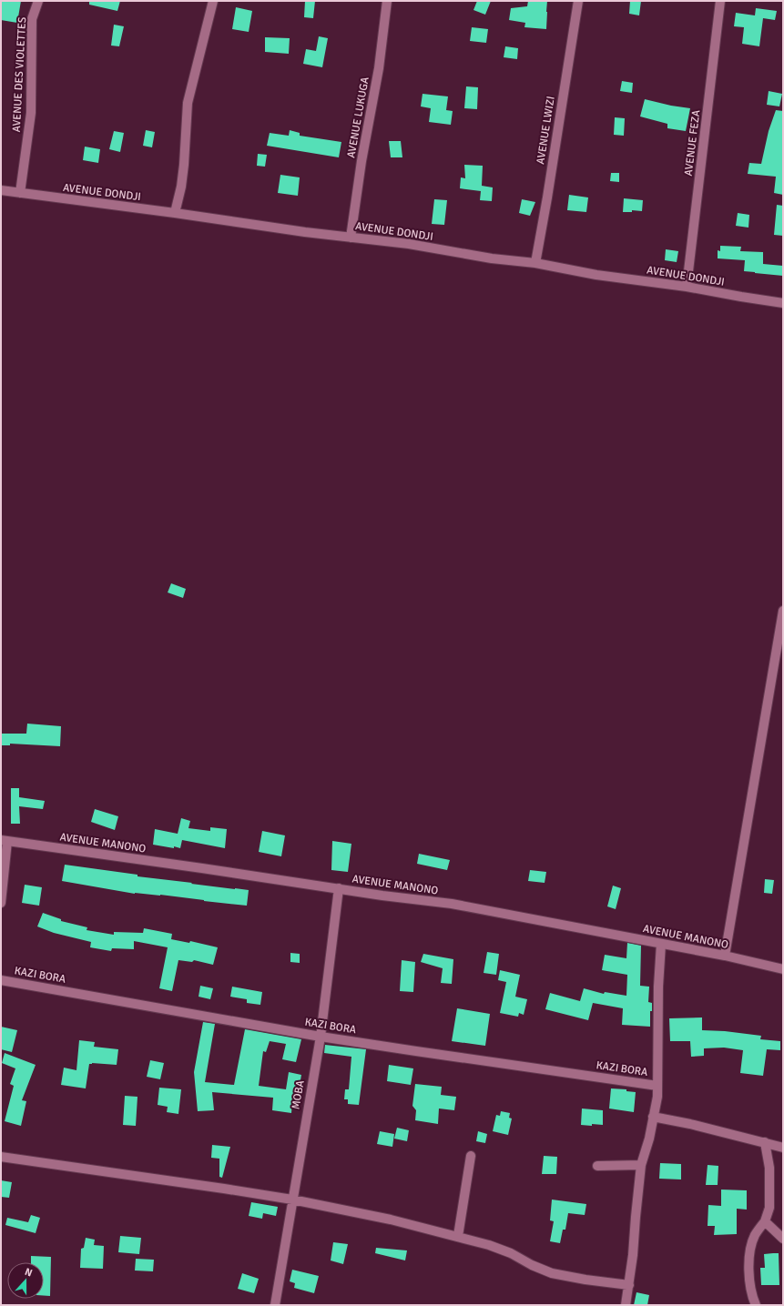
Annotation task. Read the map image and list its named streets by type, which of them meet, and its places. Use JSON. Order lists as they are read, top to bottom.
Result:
{
  "streets": {
    "street": [
      "AVENUE DES VIOLETTES",
      "AVENUE LUKUGA",
      "AVENUE LWIZI",
      "AVENUE FEZA",
      "AVENUE DONDJI",
      "AVENUE MANONO",
      "KAZI BORA",
      "MOBA"
    ]
  },
  "crossings": [
    ["AVENUE DES VIOLETTES", "AVENUE DONDJI"],
    ["AVENUE LUKUGA", "AVENUE DONDJI"],
    ["AVENUE LWIZI", "AVENUE DONDJI"],
    ["AVENUE FEZA", "AVENUE DONDJI"],
    ["AVENUE MANONO", "MOBA"],
    ["KAZI BORA", "MOBA"]
  ],
  "north": "top"
}
